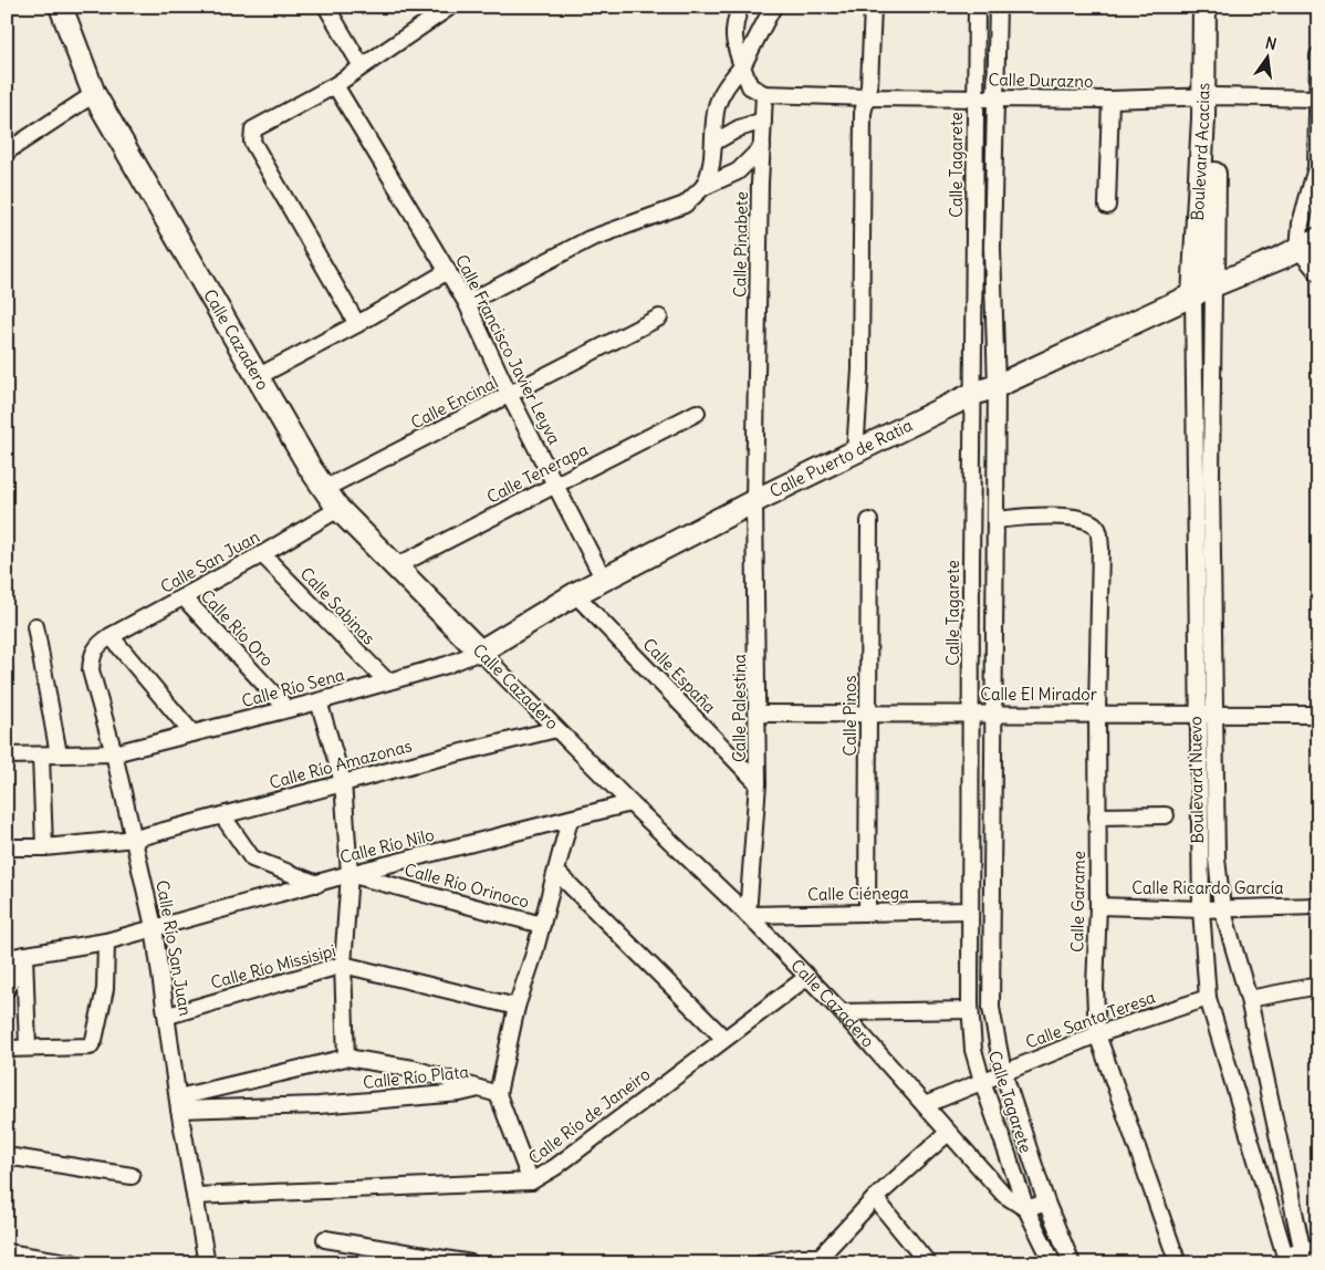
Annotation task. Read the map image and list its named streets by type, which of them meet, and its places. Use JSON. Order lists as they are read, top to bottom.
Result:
{
  "streets": {
    "street": [
      "Calle Durazno",
      "Boulevard Acacias",
      "Calle Tagarete",
      "Calle Pinabete",
      "Calle Cazadero",
      "Calle Francisco Javier Leyva",
      "Calle Encinal",
      "Calle Puerto de Ratia",
      "Calle Tenerapa",
      "Calle San Juan",
      "Calle Sabinas",
      "Calle Río Oro",
      "Calle España",
      "Calle Río Sena",
      "Calle El Mirador",
      "Calle Palestina",
      "Calle Pinos",
      "Calle Río Amazonas",
      "Boulevard Nuevo",
      "Calle Río Nilo",
      "Calle Río Orinoco",
      "Calle Ricardo García",
      "Calle Ciénega",
      "Calle Garame",
      "Calle Río San Juan",
      "Calle Río Missisipi",
      "Calle Santa Teresa",
      "Calle Río Plata",
      "Calle Río de Janeiro"
    ]
  },
  "crossings": [
    ["Calle Durazno", "Boulevard Acacias"],
    ["Calle Durazno", "Calle Tagarete"],
    ["Calle Durazno", "Calle Pinabete"],
    ["Boulevard Acacias", "Calle Puerto de Ratia"],
    ["Boulevard Acacias", "Boulevard Nuevo"],
    ["Calle Tagarete", "Calle Cazadero"],
    ["Calle Tagarete", "Calle Puerto de Ratia"],
    ["Calle Tagarete", "Calle El Mirador"],
    ["Calle Tagarete", "Calle Ciénega"],
    ["Calle Tagarete", "Calle Garame"],
    ["Calle Tagarete", "Calle Santa Teresa"],
    ["Calle Pinabete", "Calle Puerto de Ratia"],
    ["Calle Pinabete", "Calle Palestina"],
    ["Calle Cazadero", "Calle Encinal"],
    ["Calle Cazadero", "Calle Puerto de Ratia"],
    ["Calle Cazadero", "Calle Tenerapa"],
    ["Calle Cazadero", "Calle San Juan"],
    ["Calle Cazadero", "Calle Río Sena"],
    ["Calle Cazadero", "Calle Palestina"],
    ["Calle Cazadero", "Calle Río Amazonas"],
    ["Calle Cazadero", "Calle Río Nilo"],
    ["Calle Cazadero", "Calle Ciénega"],
    ["Calle Cazadero", "Calle Santa Teresa"],
    ["Calle Cazadero", "Calle Río de Janeiro"],
    ["Calle Francisco Javier Leyva", "Calle Encinal"],
    ["Calle Francisco Javier Leyva", "Calle Puerto de Ratia"],
    ["Calle Francisco Javier Leyva", "Calle Tenerapa"],
    ["Calle Puerto de Ratia", "Calle España"],
    ["Calle Puerto de Ratia", "Calle Río Sena"],
    ["Calle Puerto de Ratia", "Calle Palestina"],
    ["Calle Puerto de Ratia", "Boulevard Nuevo"],
    ["Calle San Juan", "Calle Sabinas"],
    ["Calle San Juan", "Calle Río Oro"],
    ["Calle San Juan", "Calle Río San Juan"],
    ["Calle Sabinas", "Calle Río Sena"],
    ["Calle Río Oro", "Calle Río Sena"],
    ["Calle España", "Calle Palestina"],
    ["Calle Río Sena", "Calle Río San Juan"],
    ["Calle El Mirador", "Calle Palestina"],
    ["Calle El Mirador", "Calle Pinos"],
    ["Calle El Mirador", "Boulevard Nuevo"],
    ["Calle El Mirador", "Calle Garame"],
    ["Calle Palestina", "Calle Ciénega"],
    ["Calle Pinos", "Calle Ciénega"],
    ["Calle Río Amazonas", "Calle Río San Juan"],
    ["Boulevard Nuevo", "Calle Ricardo García"],
    ["Boulevard Nuevo", "Calle Santa Teresa"],
    ["Calle Río Nilo", "Calle Río Orinoco"],
    ["Calle Río Nilo", "Calle Río San Juan"],
    ["Calle Ricardo García", "Calle Garame"],
    ["Calle Garame", "Calle Santa Teresa"],
    ["Calle Río San Juan", "Calle Río Missisipi"],
    ["Calle Río San Juan", "Calle Río Plata"],
    ["Calle Río San Juan", "Calle Río de Janeiro"]
  ],
  "north": "top"
}
